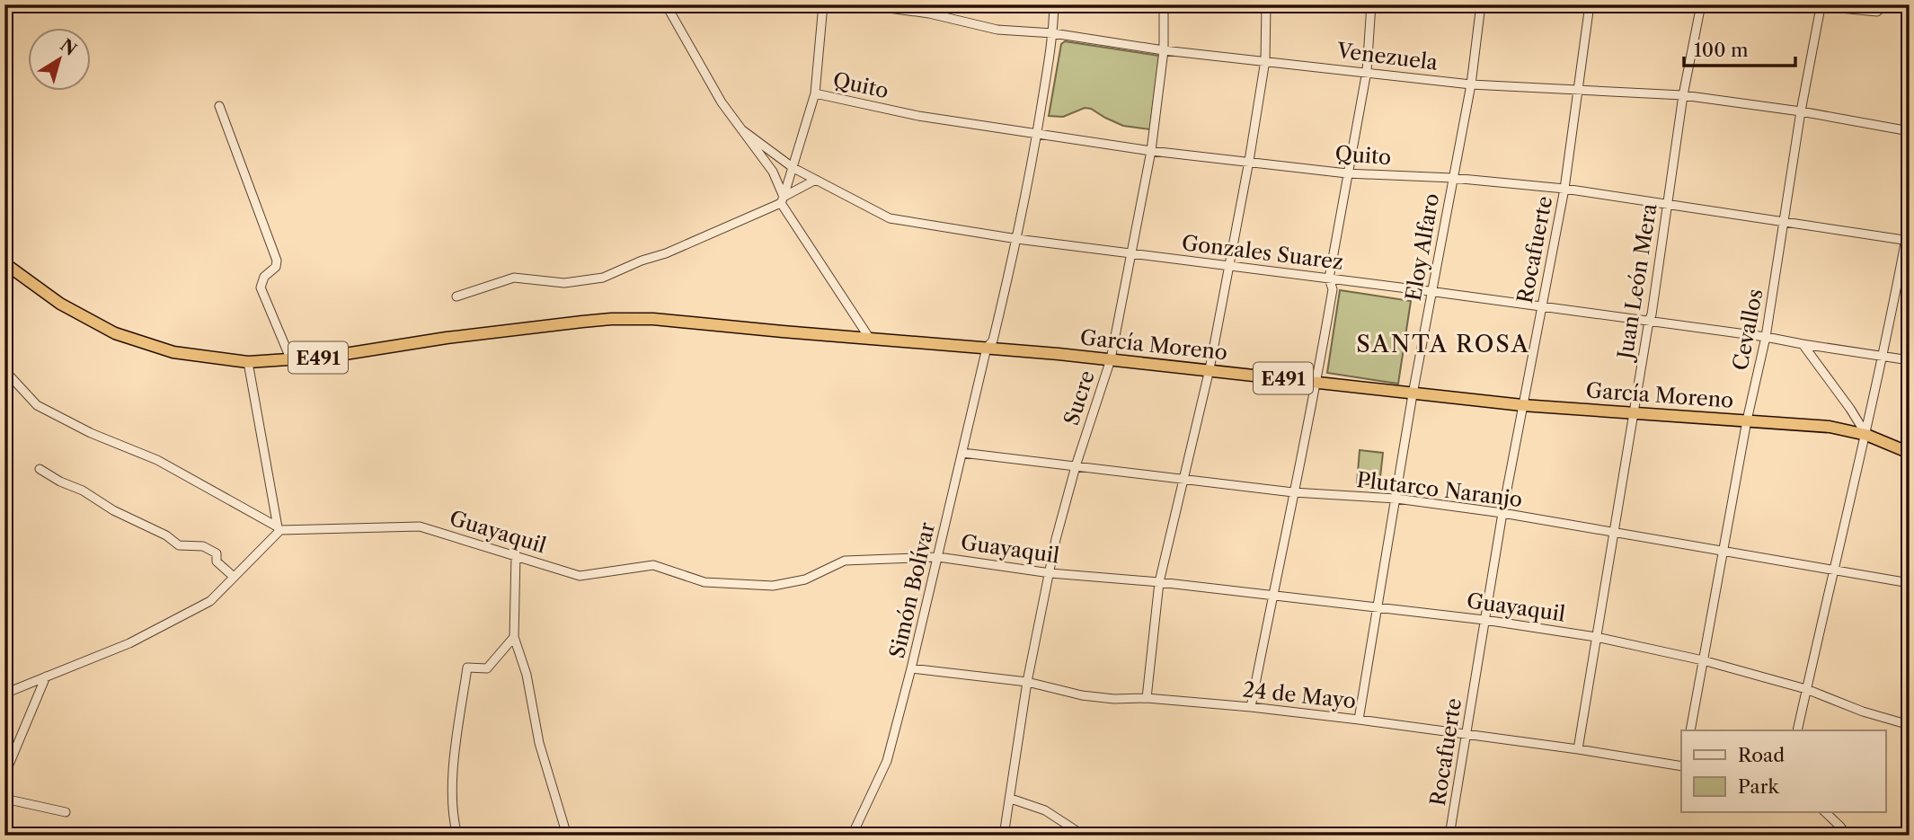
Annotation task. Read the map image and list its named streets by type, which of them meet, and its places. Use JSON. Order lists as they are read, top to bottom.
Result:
{
  "streets": {
    "highway": ["García Moreno", "E491"],
    "street": [
      "Venezuela",
      "Quito",
      "Eloy Alfaro",
      "Rocafuerte",
      "Gonzales Suarez",
      "Juan León Mera",
      "Cevallos",
      "Sucre",
      "Plutarco Naranjo",
      "Guayaquil",
      "Simón Bolívar",
      "24 de Mayo"
    ]
  },
  "crossings": [
    ["Venezuela", "Eloy Alfaro"],
    ["Venezuela", "Rocafuerte"],
    ["Venezuela", "Juan León Mera"],
    ["Venezuela", "Cevallos"],
    ["Venezuela", "Sucre"],
    ["Venezuela", "Simón Bolívar"],
    ["Quito", "Eloy Alfaro"],
    ["Quito", "Rocafuerte"],
    ["Quito", "Gonzales Suarez"],
    ["Quito", "Juan León Mera"],
    ["Quito", "Cevallos"],
    ["Quito", "Sucre"],
    ["Quito", "Simón Bolívar"],
    ["Eloy Alfaro", "Gonzales Suarez"],
    ["Eloy Alfaro", "García Moreno"],
    ["Eloy Alfaro", "Plutarco Naranjo"],
    ["Eloy Alfaro", "Guayaquil"],
    ["Eloy Alfaro", "24 de Mayo"],
    ["Rocafuerte", "Gonzales Suarez"],
    ["Rocafuerte", "García Moreno"],
    ["Rocafuerte", "Plutarco Naranjo"],
    ["Rocafuerte", "Guayaquil"],
    ["Rocafuerte", "24 de Mayo"],
    ["Gonzales Suarez", "Juan León Mera"],
    ["Gonzales Suarez", "Cevallos"],
    ["Gonzales Suarez", "Sucre"],
    ["Gonzales Suarez", "Simón Bolívar"],
    ["Juan León Mera", "García Moreno"],
    ["Juan León Mera", "Plutarco Naranjo"],
    ["Juan León Mera", "Guayaquil"],
    ["Juan León Mera", "24 de Mayo"],
    ["Cevallos", "García Moreno"],
    ["Cevallos", "Plutarco Naranjo"],
    ["Cevallos", "Guayaquil"],
    ["García Moreno", "E491"],
    ["García Moreno", "Sucre"],
    ["García Moreno", "Simón Bolívar"],
    ["Sucre", "Plutarco Naranjo"],
    ["Sucre", "Guayaquil"],
    ["Sucre", "24 de Mayo"],
    ["Plutarco Naranjo", "Simón Bolívar"],
    ["Guayaquil", "Simón Bolívar"],
    ["Simón Bolívar", "24 de Mayo"]
  ],
  "districts": ["SANTA ROSA"],
  "legend": ["Road", "Park"],
  "scale_bar": "100 m",
  "north": "top right"
}
